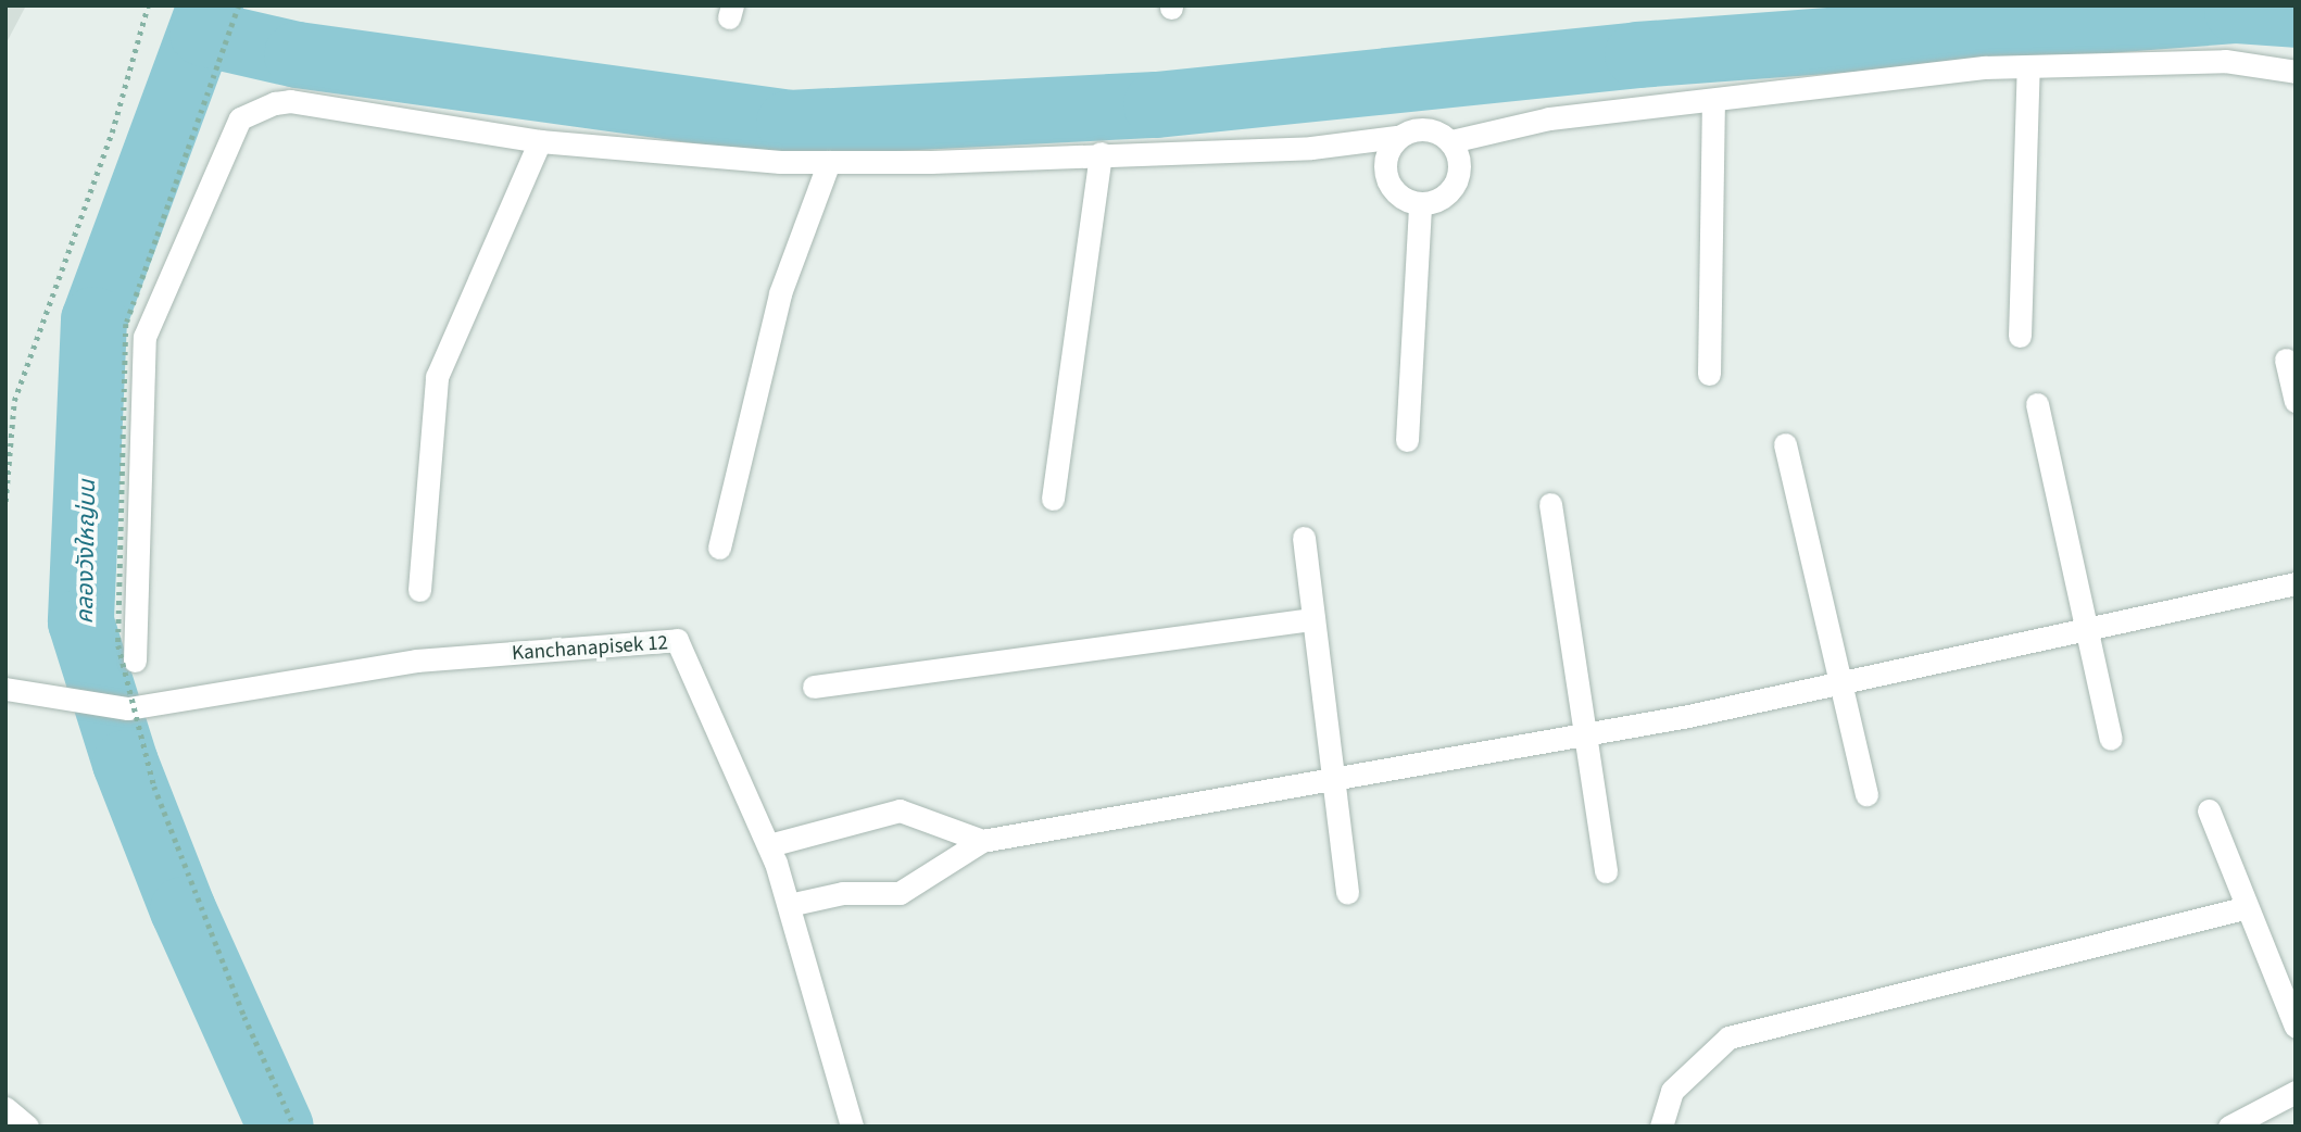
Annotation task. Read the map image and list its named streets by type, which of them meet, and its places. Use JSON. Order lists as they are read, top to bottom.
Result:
{
  "streets": {
    "street": ["Kanchanapisek 12"]
  },
  "water": ["คลองวังใหญ่บน"]
}
